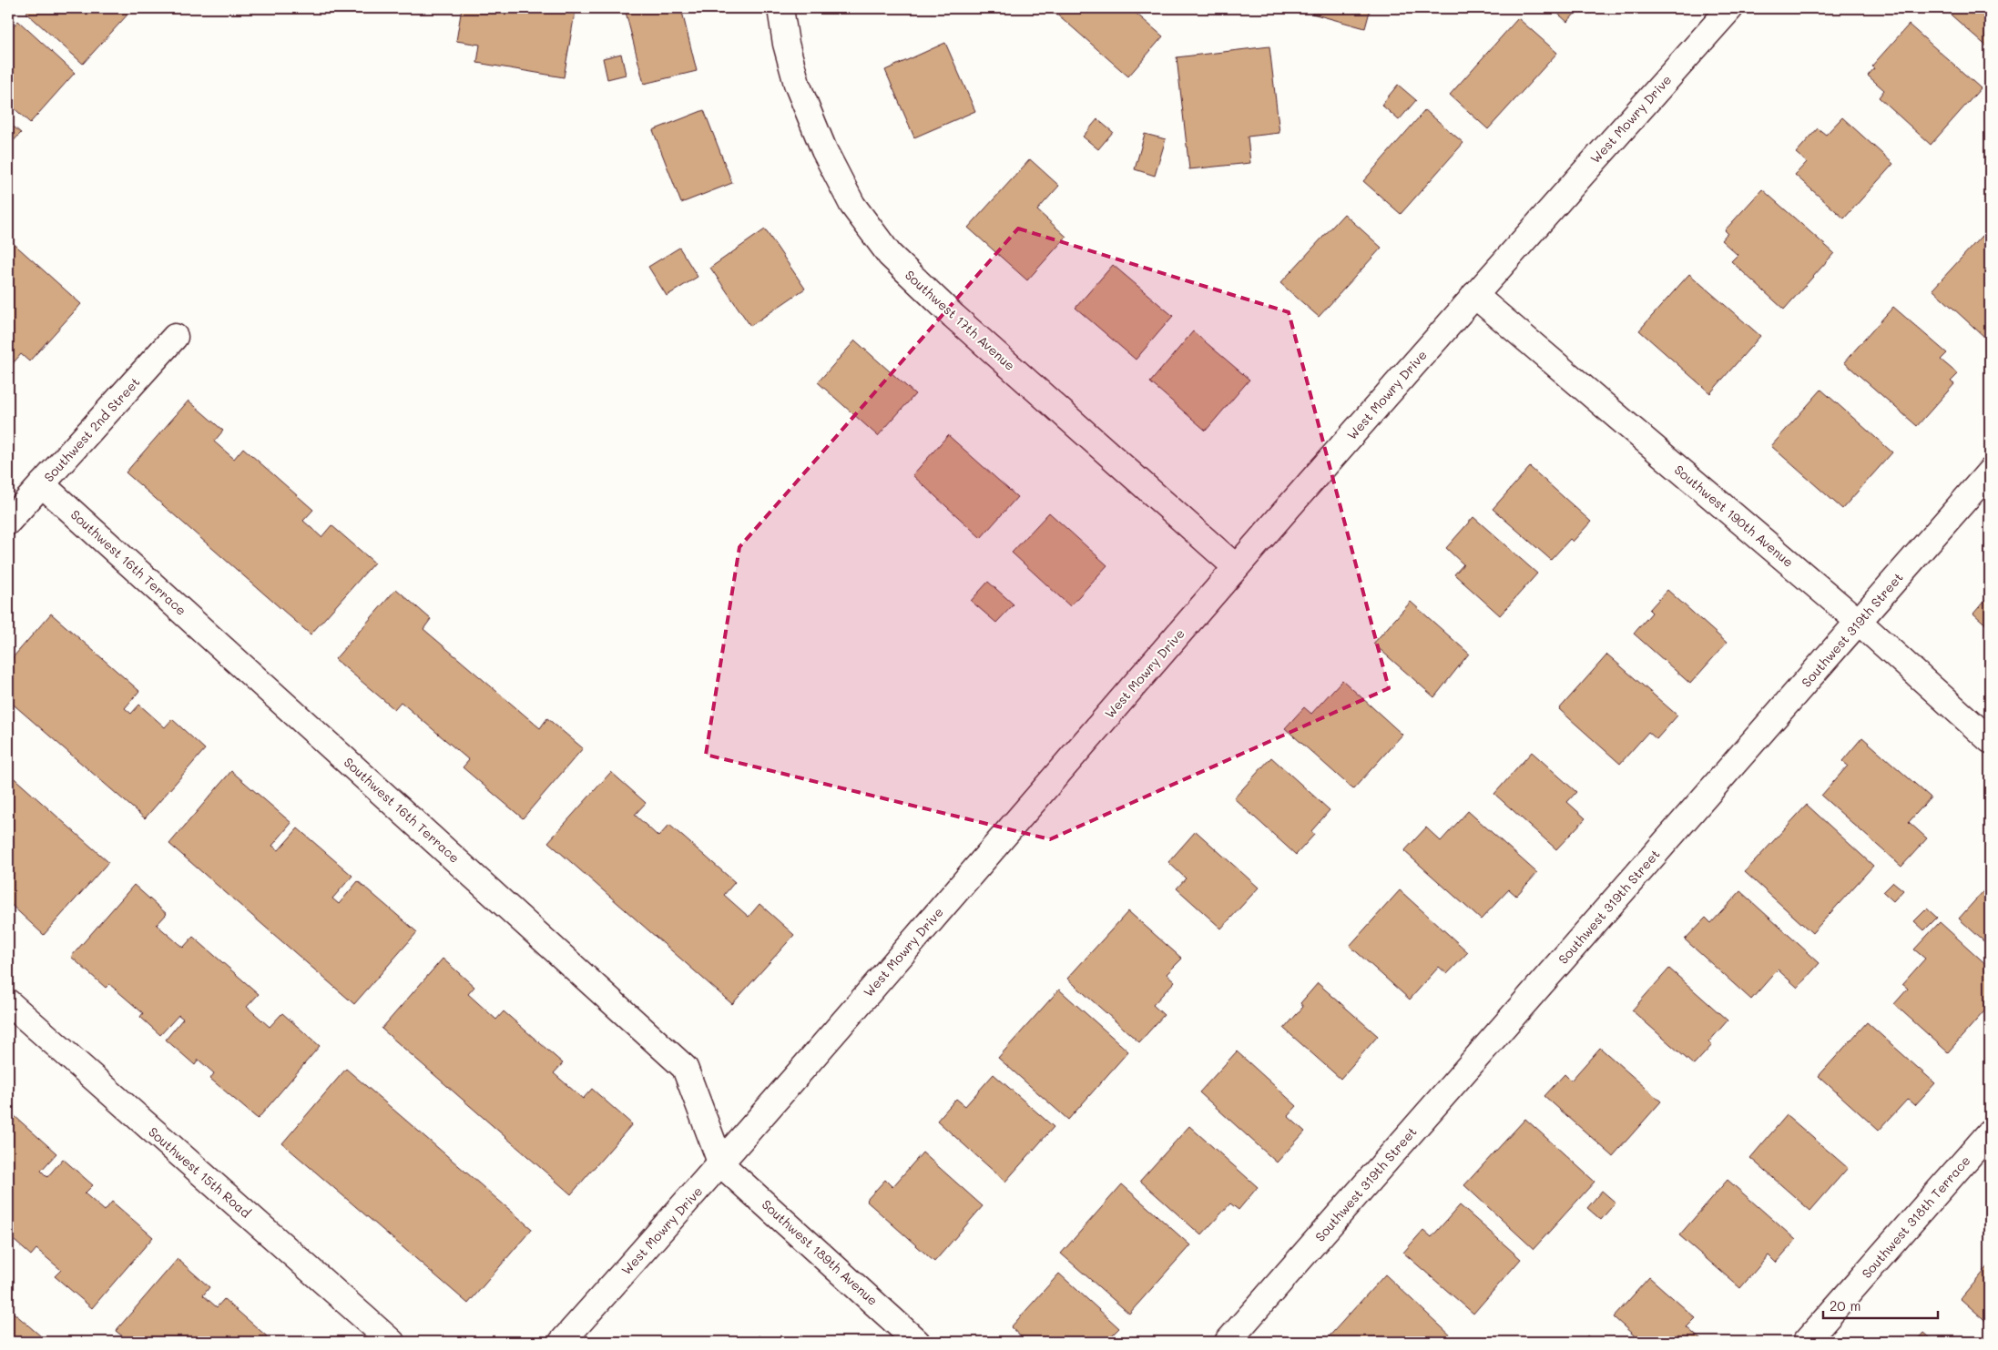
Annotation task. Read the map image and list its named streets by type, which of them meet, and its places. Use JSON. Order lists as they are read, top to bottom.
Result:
{
  "streets": {
    "street": [
      "West Mowry Drive",
      "Southwest 17th Avenue",
      "Southwest 2nd Street",
      "Southwest 190th Avenue",
      "Southwest 16th Terrace",
      "Southwest 319th Street",
      "Southwest 15th Road",
      "Southwest 318th Terrace",
      "Southwest 189th Avenue"
    ]
  },
  "crossings": [
    ["West Mowry Drive", "Southwest 17th Avenue"],
    ["West Mowry Drive", "Southwest 190th Avenue"],
    ["West Mowry Drive", "Southwest 16th Terrace"],
    ["West Mowry Drive", "Southwest 189th Avenue"],
    ["Southwest 2nd Street", "Southwest 16th Terrace"],
    ["Southwest 190th Avenue", "Southwest 319th Street"],
    ["Southwest 16th Terrace", "Southwest 189th Avenue"]
  ],
  "scale_bar": "20 m"
}
